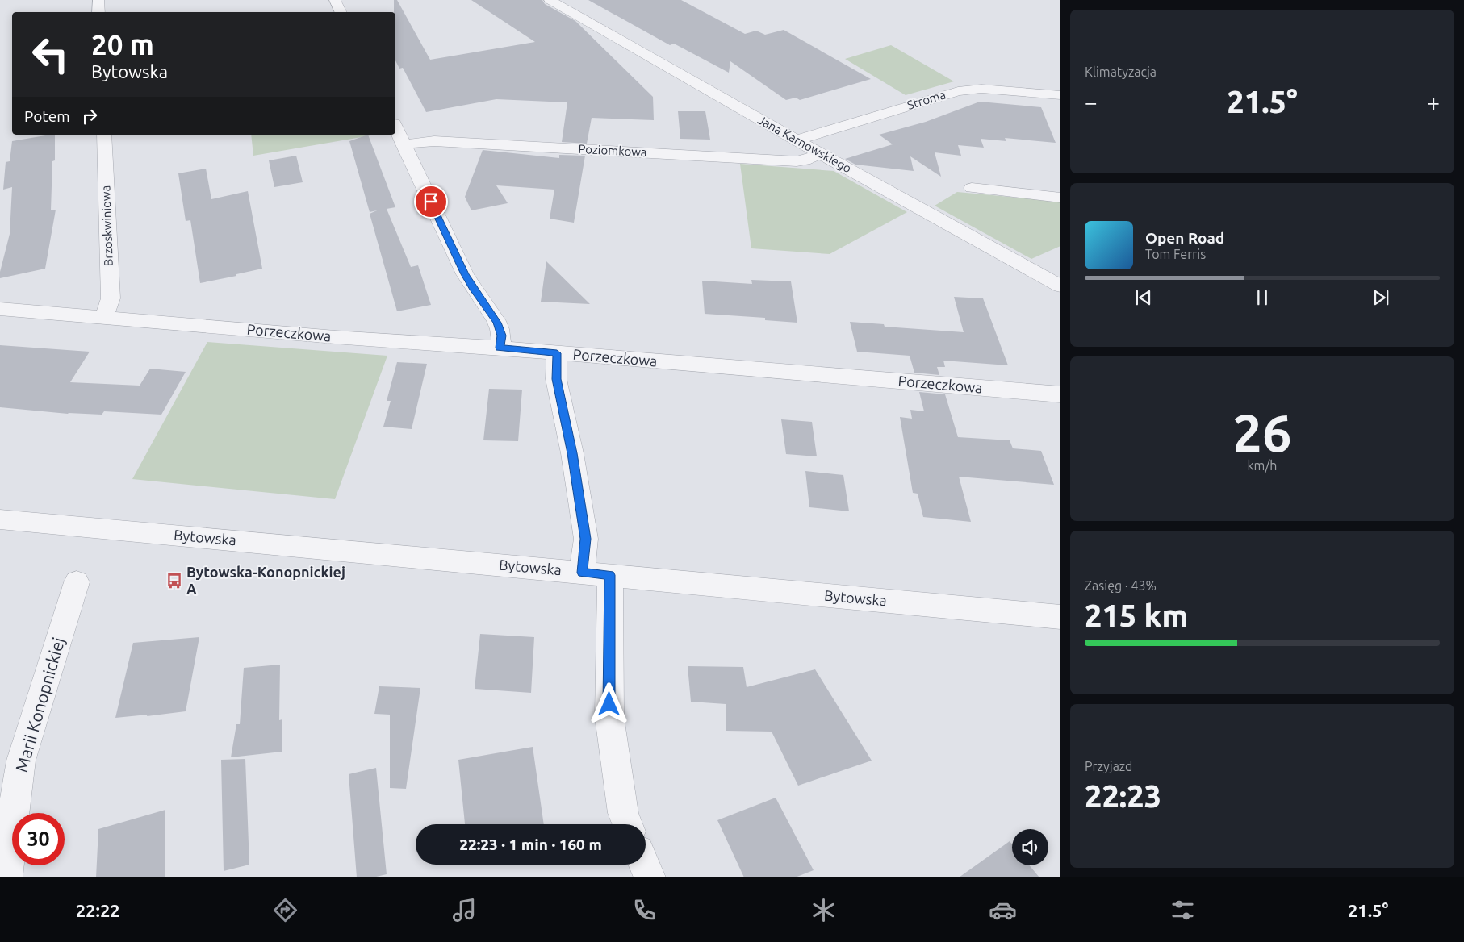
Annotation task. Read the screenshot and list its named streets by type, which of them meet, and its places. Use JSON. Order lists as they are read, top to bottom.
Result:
{
  "streets": {
    "street": [
      "Stroma",
      "Jana Karnowskiego",
      "Poziomkowa",
      "Brzoskwiniowa",
      "Porzeczkowa",
      "Bytowska",
      "Marii Konopnickiej"
    ]
  },
  "crossings": [
    ["Stroma", "Jana Karnowskiego"],
    ["Jana Karnowskiego", "Poziomkowa"],
    ["Brzoskwiniowa", "Porzeczkowa"]
  ],
  "places": {
    "bus stop": ["Bytowska-Konopnickiej A"]
  },
  "page": {
    "tile": [
      "Klimatyzacja",
      ["26", "km/h"],
      ["Zasięg · 43%", "215 km"],
      ["Przyjazd", "22:23"]
    ],
    "turn": ["20 m", "Bytowska"],
    "heat": ["−", "21.5°", "+"],
    "then": "Potem",
    "song": ["Open Road", "Tom Ferris"],
    "limit": "30",
    "trip": "22:23 · 1 min · 160 m",
    "tabs": ["22:22", "21.5°"]
  }
}
